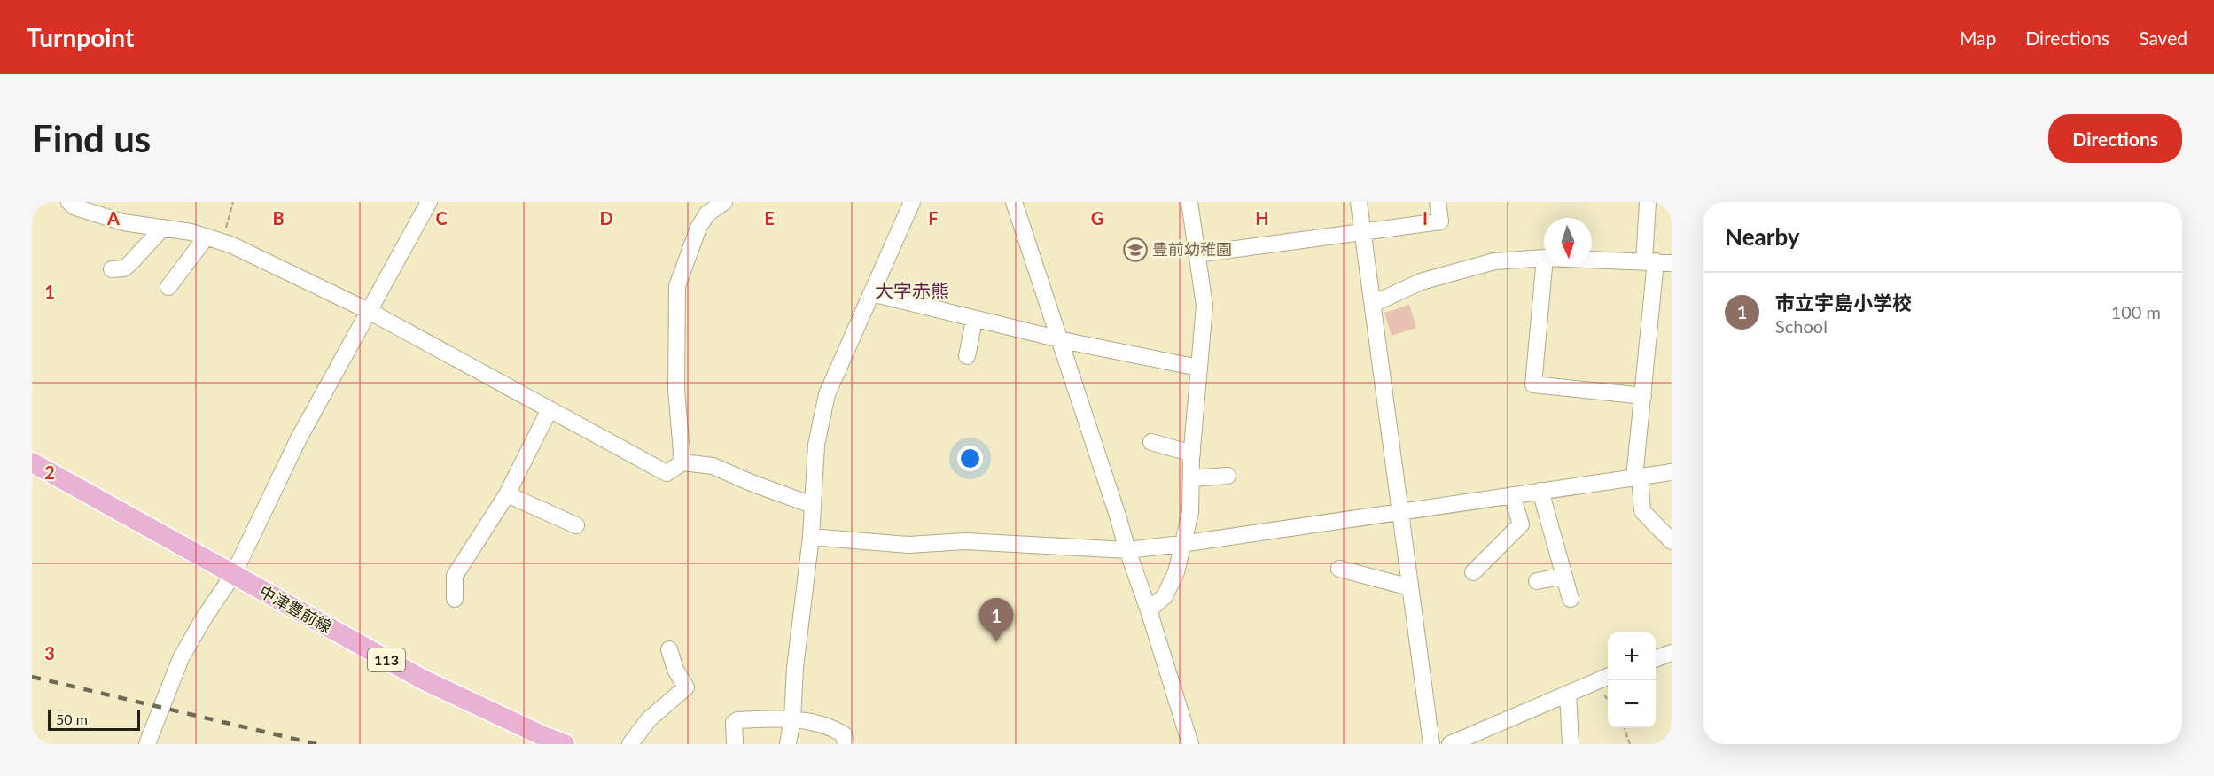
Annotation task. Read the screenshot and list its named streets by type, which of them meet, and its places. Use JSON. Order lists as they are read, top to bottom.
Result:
{
  "streets": {
    "main road": ["中津豊前線", "113"]
  },
  "districts": ["大字赤熊"],
  "places": {
    "school or university": ["豊前幼稚園"]
  },
  "scale_bar": "50 m",
  "north": "bottom",
  "page": {
    "header": "Turnpoint",
    "nav": ["Map", "Directions", "Saved"],
    "buttons": "Directions",
    "title": "Find us",
    "heading": "Nearby",
    "list": [
      {
        "mark": "1",
        "name": "市立宇島小学校",
        "note": "School",
        "value": "100 m"
      }
    ],
    "pins": "1",
    "map_buttons": ["+", "−"],
    "scale": "50 m"
  },
  "grid": {
    "columns": [
      "A",
      "B",
      "C",
      "D",
      "E",
      "F",
      "G",
      "H",
      "I"
    ],
    "rows": ["1", "2", "3"]
  }
}
